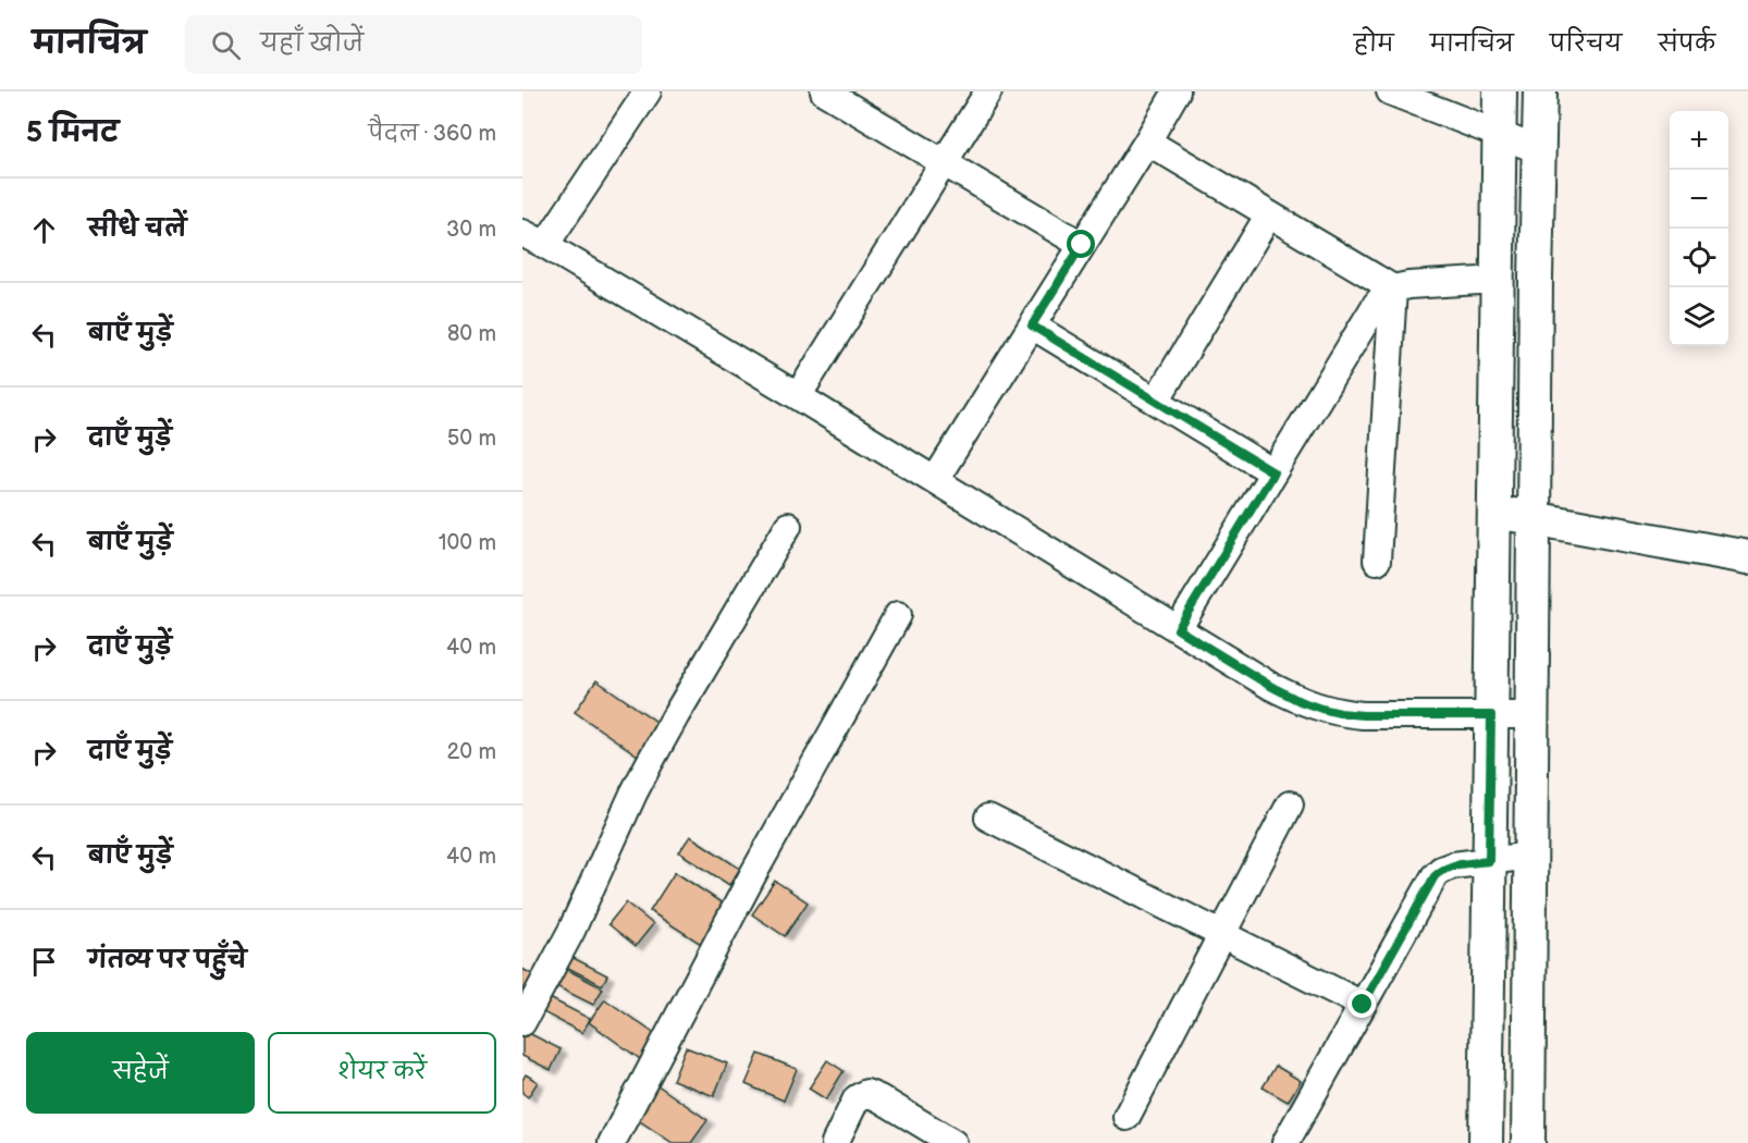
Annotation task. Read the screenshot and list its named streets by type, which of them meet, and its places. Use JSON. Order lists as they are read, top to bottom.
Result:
{
  "page": {
    "header": "मानचित्र",
    "search": "यहाँ खोजें",
    "nav": [
      "होम",
      "मानचित्र",
      "परिचय",
      "संपर्क"
    ],
    "heading": ["5 मिनट", "पैदल · 360 m"],
    "map_buttons": ["+", "−"],
    "list": [
      ["सीधे चलें", "30 m"],
      ["बाएँ मुड़ें", "80 m"],
      ["दाएँ मुड़ें", "50 m"],
      ["बाएँ मुड़ें", "100 m"],
      ["दाएँ मुड़ें", "40 m"],
      ["दाएँ मुड़ें", "20 m"],
      ["बाएँ मुड़ें", "40 m"],
      "गंतव्य पर पहुँचे"
    ],
    "buttons": ["सहेजें", "शेयर करें"]
  }
}
